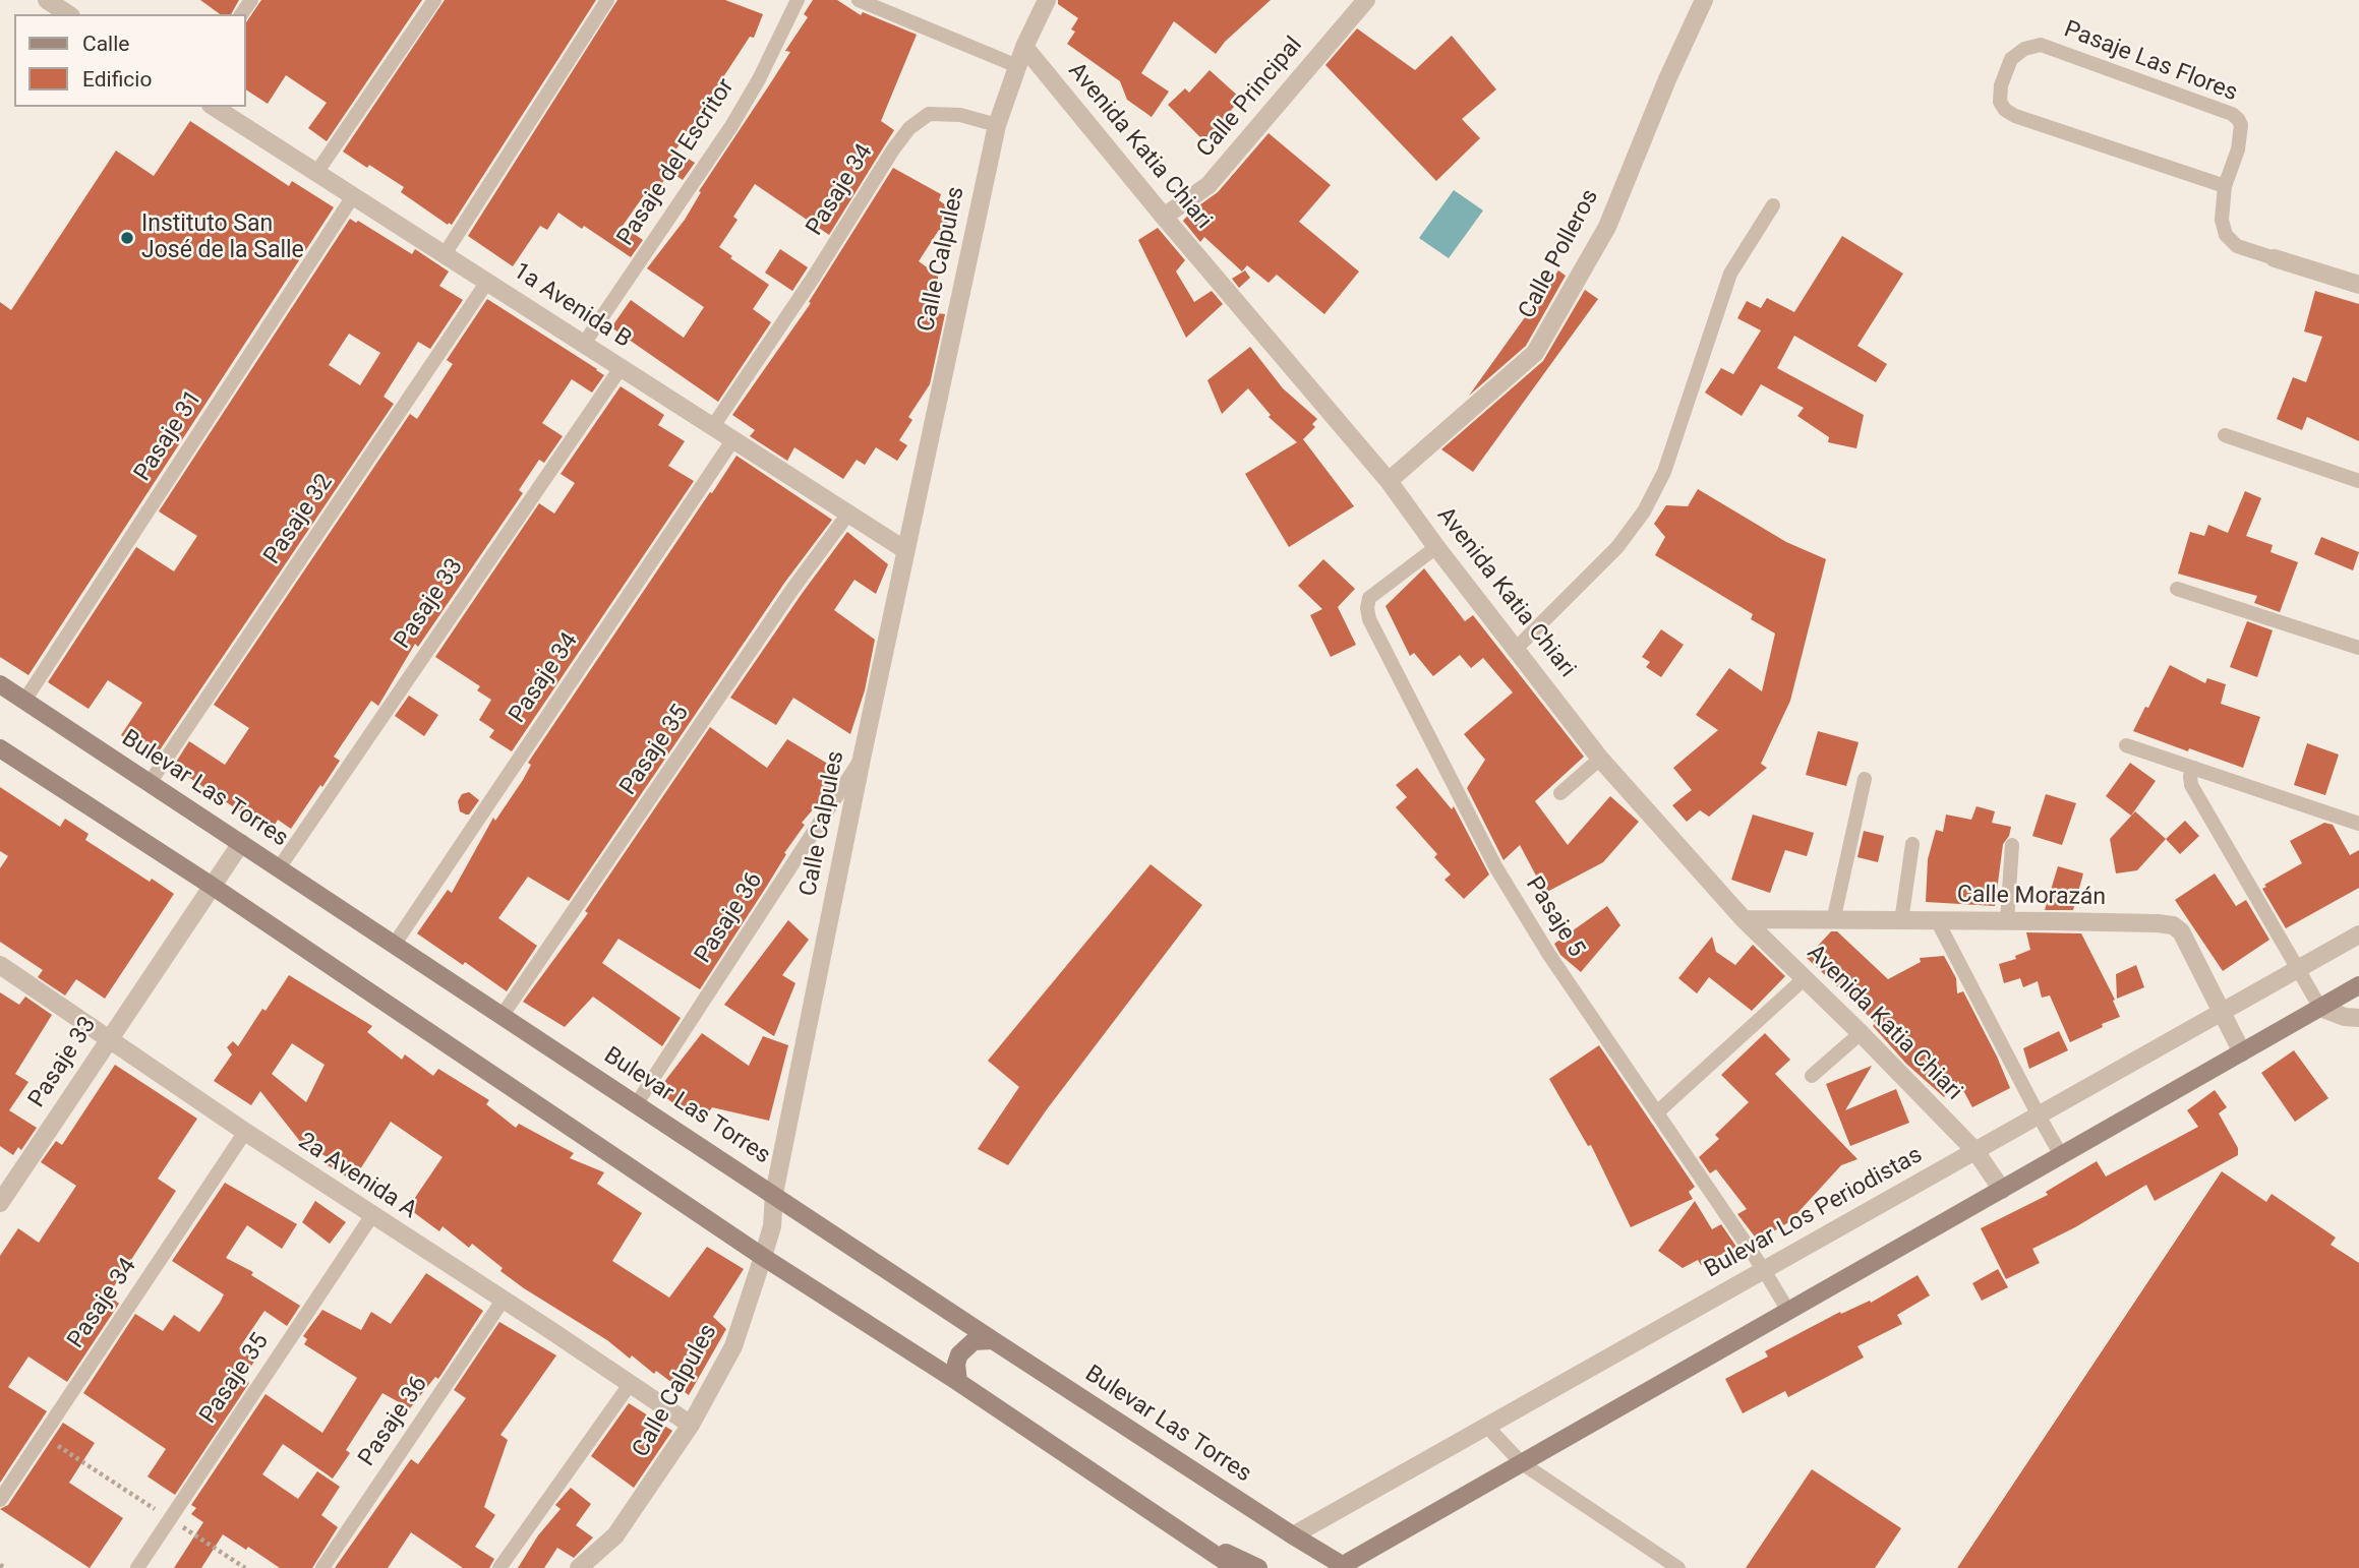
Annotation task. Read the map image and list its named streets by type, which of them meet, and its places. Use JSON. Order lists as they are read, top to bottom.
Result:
{
  "streets": {
    "street": [
      "Calle Principal",
      "Avenida Katia Chiari",
      "Calle Polleros",
      "Calle Calpules",
      "1a Avenida B",
      "Pasaje 33",
      "Bulevar Las Torres",
      "Calle Morazán",
      "2a Avenida A",
      "Bulevar Los Periodistas"
    ],
    "lane": [
      "Pasaje Las Flores",
      "Pasaje del Escritor",
      "Pasaje 34",
      "Pasaje 31",
      "Pasaje 32",
      "Pasaje 35",
      "Pasaje 5",
      "Pasaje 36"
    ]
  },
  "crossings": [
    ["Calle Principal", "Avenida Katia Chiari"],
    ["Avenida Katia Chiari", "Calle Polleros"],
    ["Avenida Katia Chiari", "Calle Calpules"],
    ["Avenida Katia Chiari", "Calle Morazán"],
    ["Avenida Katia Chiari", "Pasaje 5"],
    ["Avenida Katia Chiari", "Bulevar Los Periodistas"],
    ["Pasaje del Escritor", "1a Avenida B"],
    ["Pasaje 34", "Calle Calpules"],
    ["Pasaje 34", "1a Avenida B"],
    ["Pasaje 34", "Bulevar Las Torres"],
    ["Pasaje 34", "2a Avenida A"],
    ["Calle Calpules", "1a Avenida B"],
    ["Calle Calpules", "Bulevar Las Torres"],
    ["Calle Calpules", "Pasaje 36"],
    ["Calle Calpules", "2a Avenida A"],
    ["1a Avenida B", "Pasaje 31"],
    ["1a Avenida B", "Pasaje 32"],
    ["1a Avenida B", "Pasaje 33"],
    ["1a Avenida B", "Pasaje 35"],
    ["Pasaje 31", "Bulevar Las Torres"],
    ["Pasaje 32", "Bulevar Las Torres"],
    ["Pasaje 33", "Bulevar Las Torres"],
    ["Pasaje 33", "2a Avenida A"],
    ["Pasaje 35", "Bulevar Las Torres"],
    ["Pasaje 35", "2a Avenida A"],
    ["Bulevar Las Torres", "Pasaje 36"],
    ["Bulevar Las Torres", "Bulevar Los Periodistas"],
    ["Calle Morazán", "Bulevar Los Periodistas"],
    ["Pasaje 5", "Bulevar Los Periodistas"],
    ["Pasaje 36", "2a Avenida A"]
  ],
  "places": ["Instituto San José de la Salle"],
  "legend": ["Calle", "Edificio"]
}
